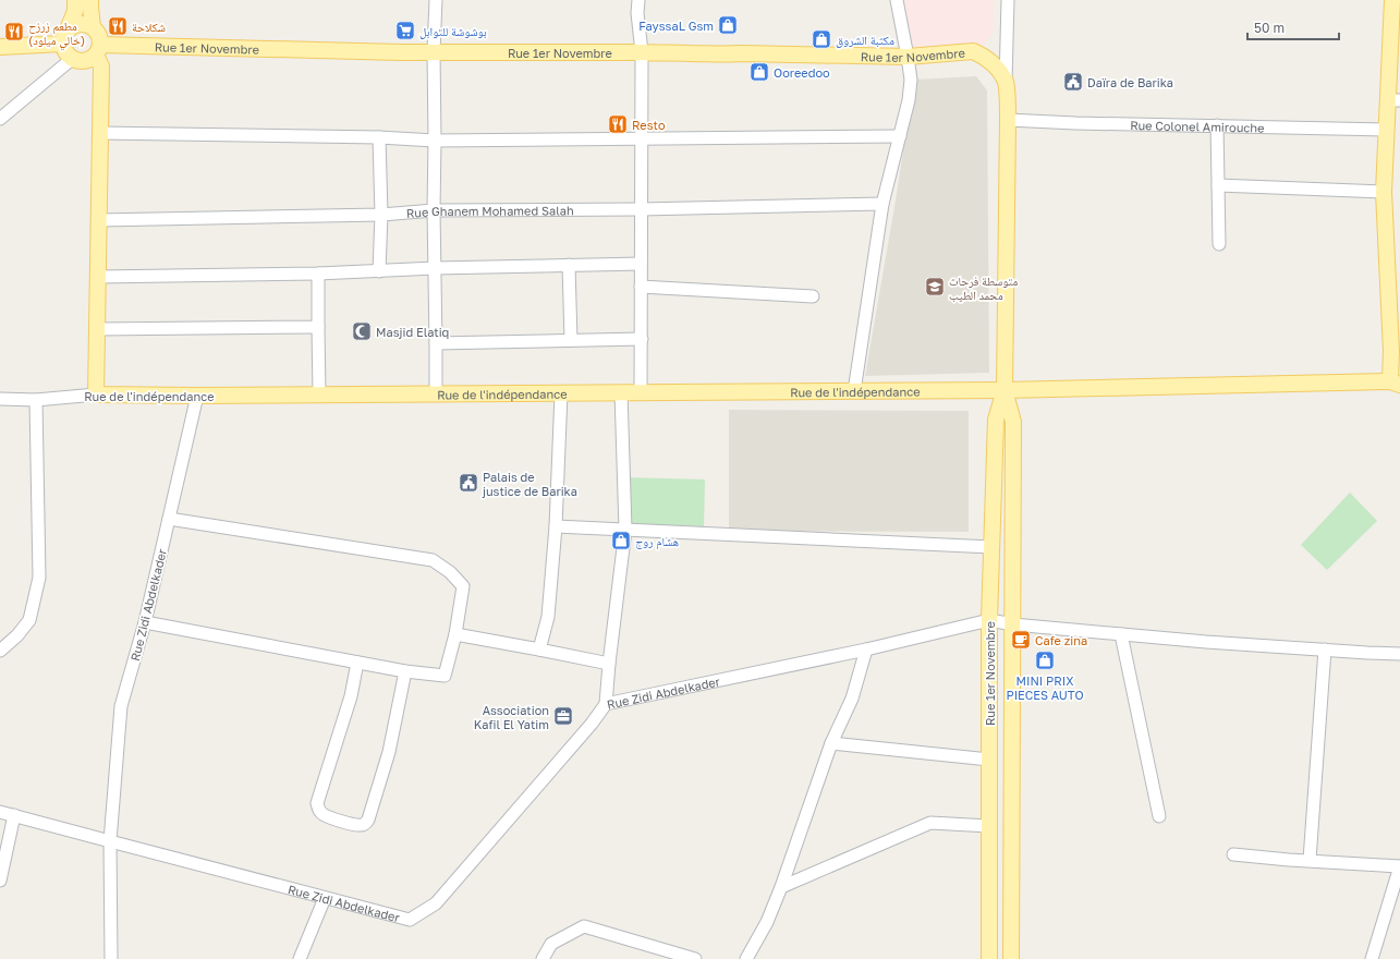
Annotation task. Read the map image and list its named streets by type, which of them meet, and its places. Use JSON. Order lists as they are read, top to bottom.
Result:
{
  "streets": {
    "main road": ["Rue 1er Novembre", "Rue de l'indépendance"],
    "street": ["Rue Colonel Amirouche", "Rue Ghanem Mohamed Salah", "Rue Zidi Abdelkader"]
  },
  "crossings": [
    ["Rue 1er Novembre", "Rue de l'indépendance"],
    ["Rue 1er Novembre", "Rue Zidi Abdelkader"],
    ["Rue de l'indépendance", "Rue Zidi Abdelkader"]
  ],
  "places": {
    "shop": [
      "FayssaL Gsm",
      "مكتبة الشروق",
      "Ooreedoo",
      "هشام روج",
      "MINI PRIX PIECES AUTO"
    ],
    "restaurant": ["شكلاحة", "مطعم زرزح (خالي ميلود)", "Resto"],
    "supermarket": ["بوشوشة للتوابل"],
    "public building": ["Daïra de Barika", "Palais de justice de Barika"],
    "school or university": ["متوسطة فرحات محمد الطيب"],
    "mosque": ["Masjid Elatiq"],
    "cafe": ["Cafe zina"],
    "office": ["Association Kafil El Yatim"]
  },
  "scale_bar": "50 m"
}
